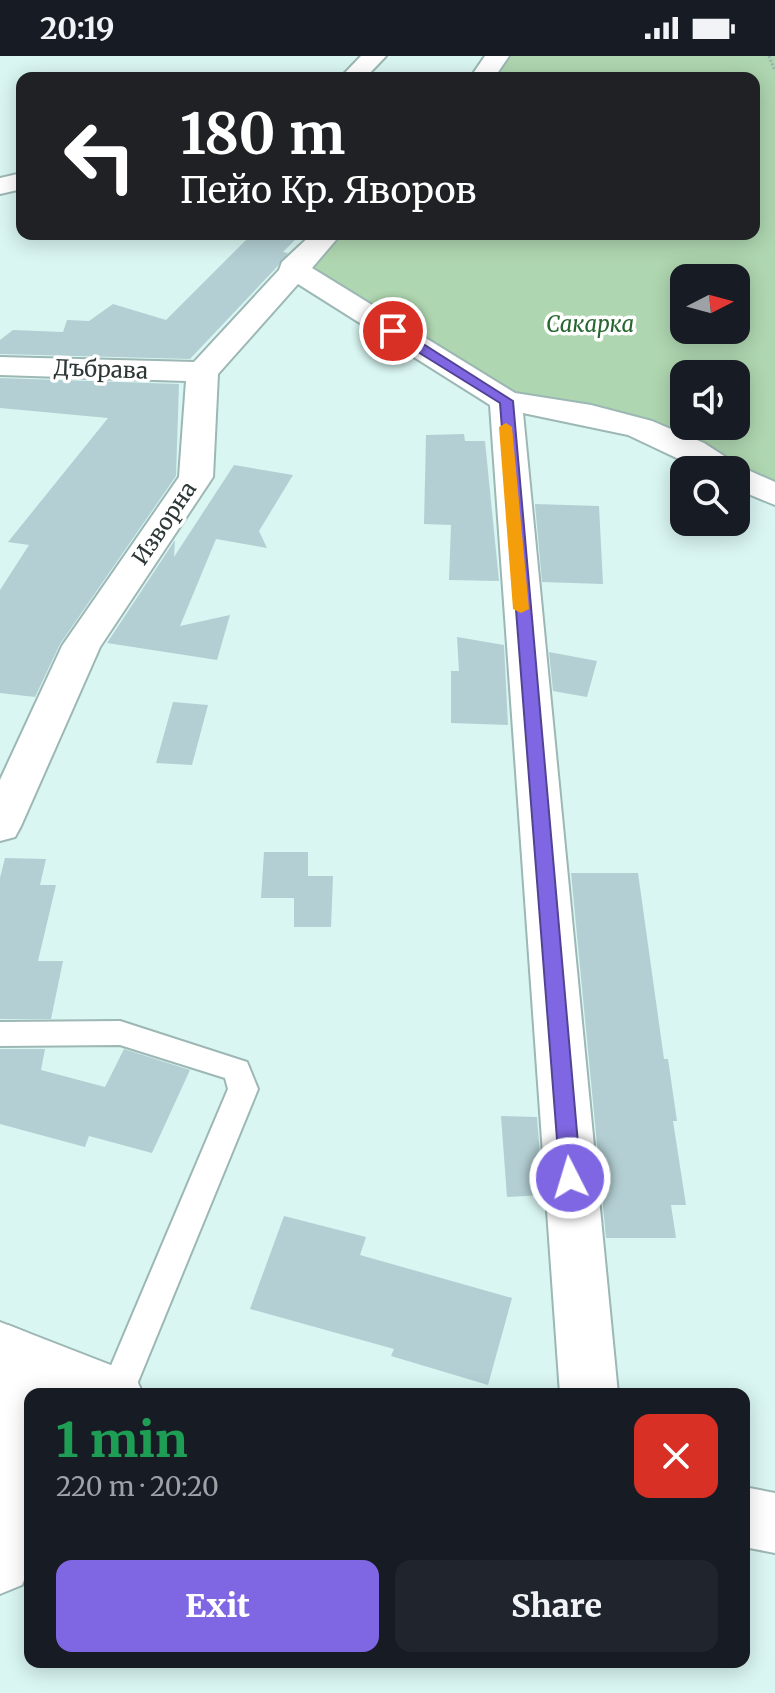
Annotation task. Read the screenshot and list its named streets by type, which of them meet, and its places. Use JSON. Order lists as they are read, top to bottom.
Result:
{
  "streets": {
    "street": ["Дъбрава", "Изворна"]
  },
  "crossings": [
    ["Дъбрава", "Изворна"]
  ],
  "parks": ["Сакарка"],
  "north": "right",
  "page": {
    "status": "20:19",
    "turn": ["180 m", "Пейо Кр. Яворов"],
    "heading": ["1 min", "220 m · 20:20"],
    "buttons": ["Exit", "Share"]
  }
}
